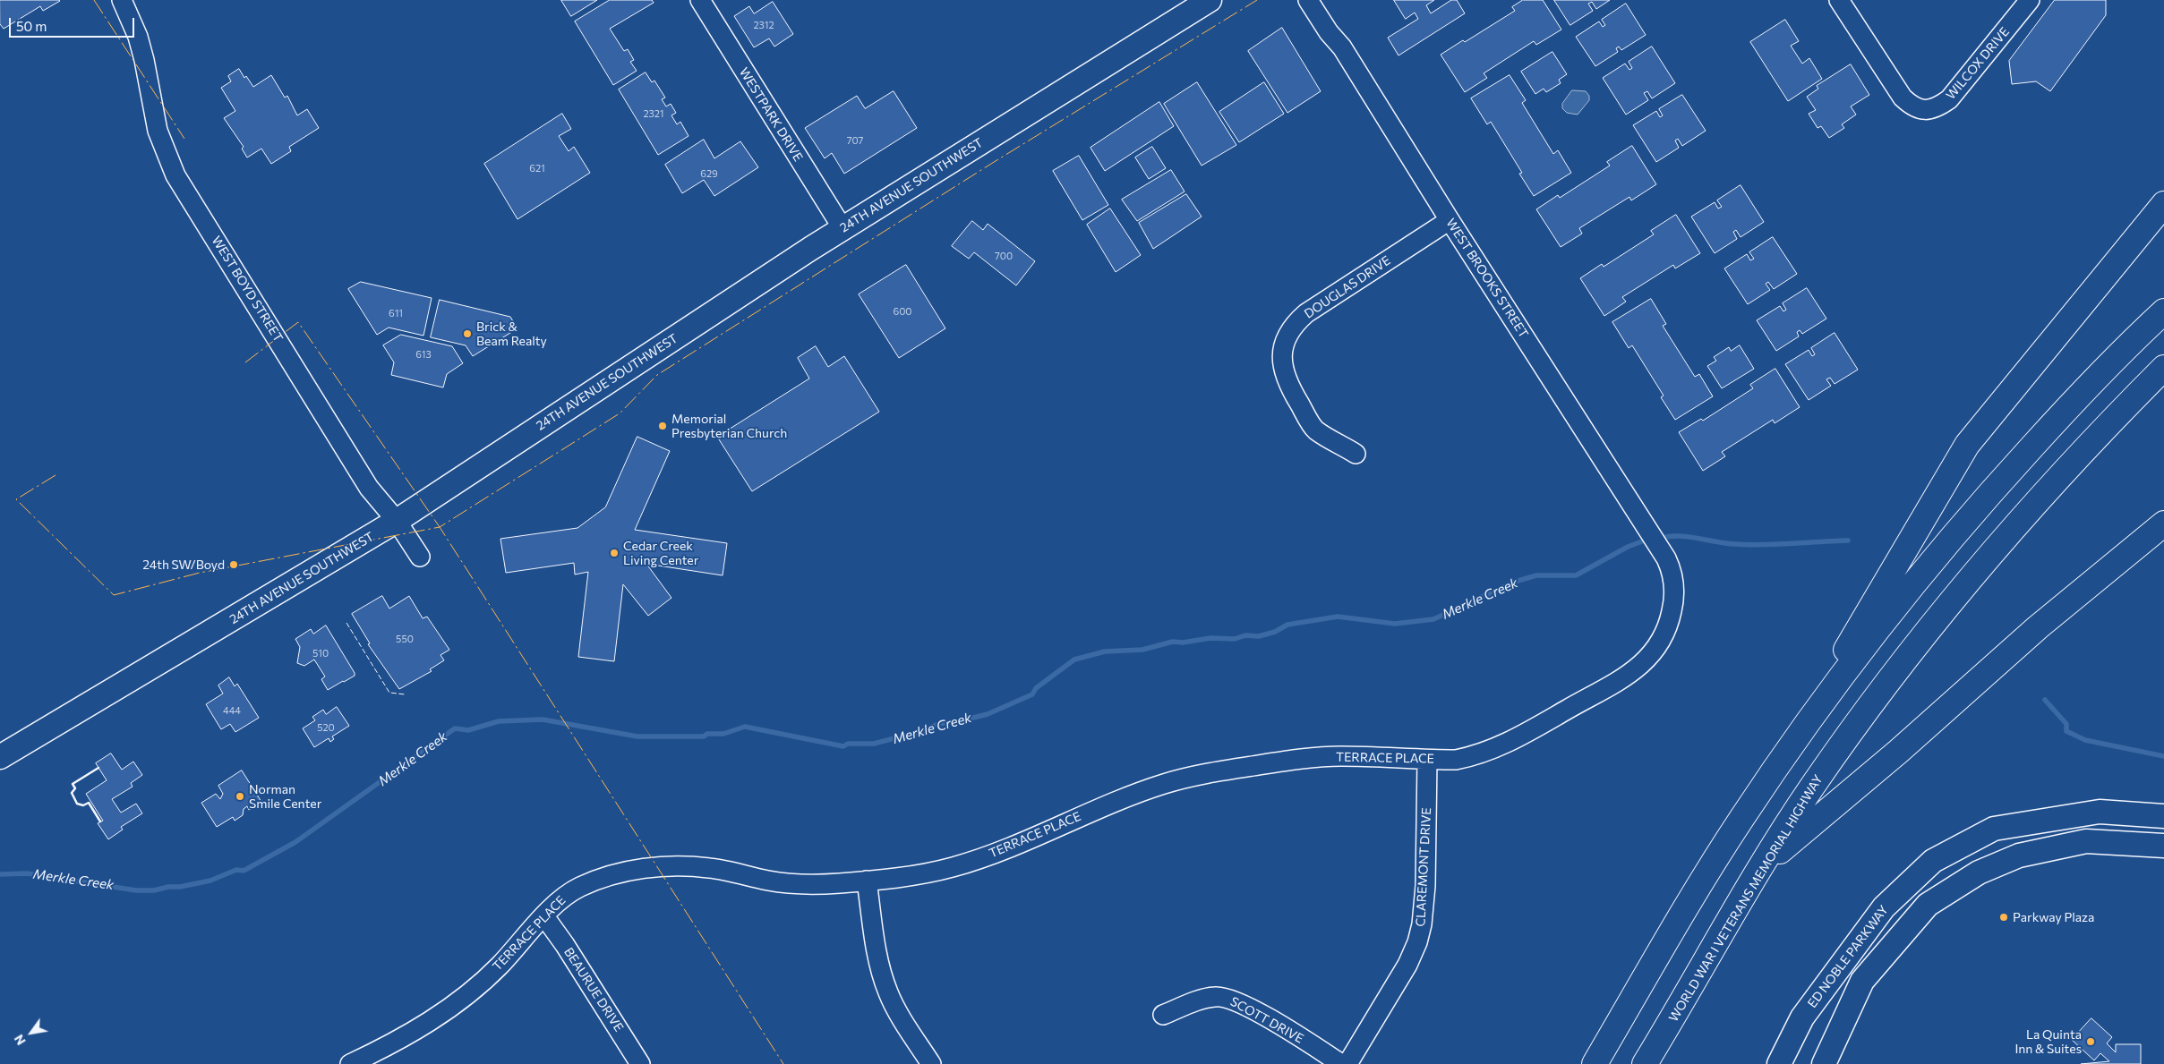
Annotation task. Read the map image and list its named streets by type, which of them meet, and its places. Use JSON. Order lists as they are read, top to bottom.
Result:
{
  "streets": {
    "highway": ["WORLD WAR I VETERANS MEMORIAL HIGHWAY"],
    "main road": ["24TH AVENUE SOUTHWEST", "ED NOBLE PARKWAY"],
    "street": [
      "WILCOX DRIVE",
      "WESTPARK DRIVE",
      "WEST BROOKS STREET",
      "DOUGLAS DRIVE",
      "WEST BOYD STREET",
      "TERRACE PLACE",
      "CLAREMONT DRIVE",
      "BEAURUE DRIVE",
      "SCOTT DRIVE"
    ]
  },
  "crossings": [
    ["WESTPARK DRIVE", "24TH AVENUE SOUTHWEST"],
    ["24TH AVENUE SOUTHWEST", "WEST BOYD STREET"],
    ["WEST BROOKS STREET", "DOUGLAS DRIVE"],
    ["WEST BROOKS STREET", "TERRACE PLACE"],
    ["TERRACE PLACE", "CLAREMONT DRIVE"],
    ["TERRACE PLACE", "BEAURUE DRIVE"]
  ],
  "water": ["Merkle Creek"],
  "places": [
    "Brick & Beam Realty",
    "Memorial Presbyterian Church",
    "Cedar Creek Living Center",
    "24th SW/Boyd",
    "Norman Smile Center",
    "Parkway Plaza",
    "La Quinta Inn & Suites"
  ],
  "house_numbers": [
    "2312",
    "2321",
    "707",
    "621",
    "629",
    "700",
    "600",
    "611",
    "613",
    "550",
    "510",
    "444",
    "520"
  ],
  "scale_bar": "50 m",
  "north": "bottom left"
}
